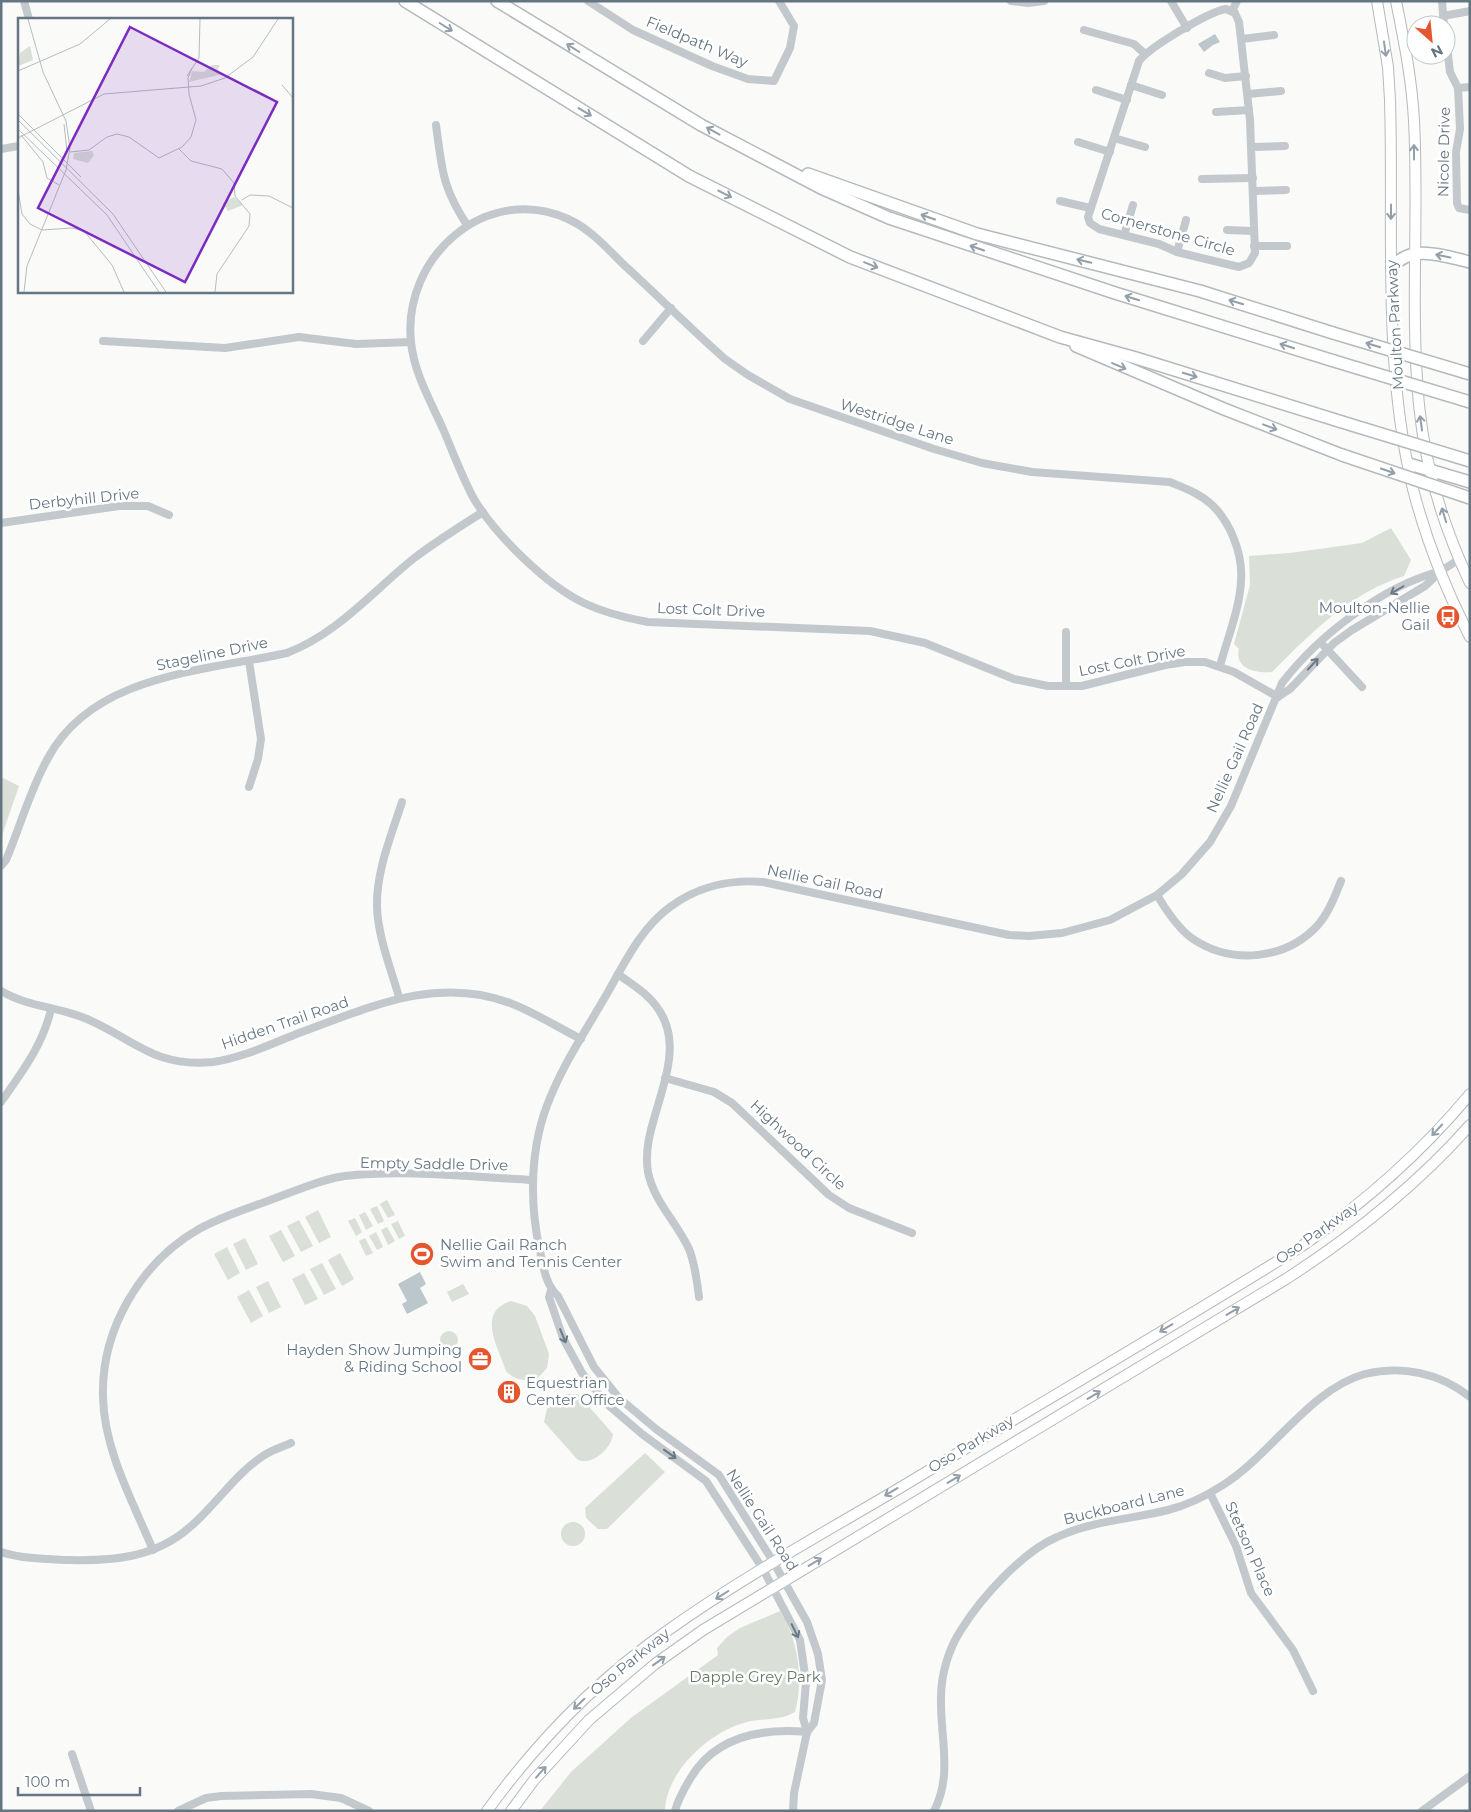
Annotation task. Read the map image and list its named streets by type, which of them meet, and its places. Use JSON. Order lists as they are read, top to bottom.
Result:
{
  "streets": {
    "main road": ["Moulton Parkway", "Oso Parkway"],
    "street": [
      "Fieldpath Way",
      "Nicole Drive",
      "Cornerstone Circle",
      "Westridge Lane",
      "Derbyhill Drive",
      "Lost Colt Drive",
      "Stageline Drive",
      "Nellie Gail Road",
      "Hidden Trail Road",
      "Highwood Circle",
      "Empty Saddle Drive",
      "Buckboard Lane",
      "Stetson Place"
    ]
  },
  "crossings": [
    ["Moulton Parkway", "Nellie Gail Road"],
    ["Westridge Lane", "Lost Colt Drive"],
    ["Lost Colt Drive", "Stageline Drive"],
    ["Lost Colt Drive", "Nellie Gail Road"],
    ["Nellie Gail Road", "Hidden Trail Road"],
    ["Nellie Gail Road", "Empty Saddle Drive"],
    ["Nellie Gail Road", "Oso Parkway"],
    ["Buckboard Lane", "Stetson Place"]
  ],
  "parks": ["Dapple Grey Park"],
  "places": {
    "bus stop": ["Moulton-Nellie Gail"],
    "sports": ["Nellie Gail Ranch Swim and Tennis Center"],
    "office": ["Hayden Show Jumping & Riding School"],
    "building": ["Equestrian Center Office"]
  },
  "scale_bar": "100 m",
  "north": "bottom right"
}
